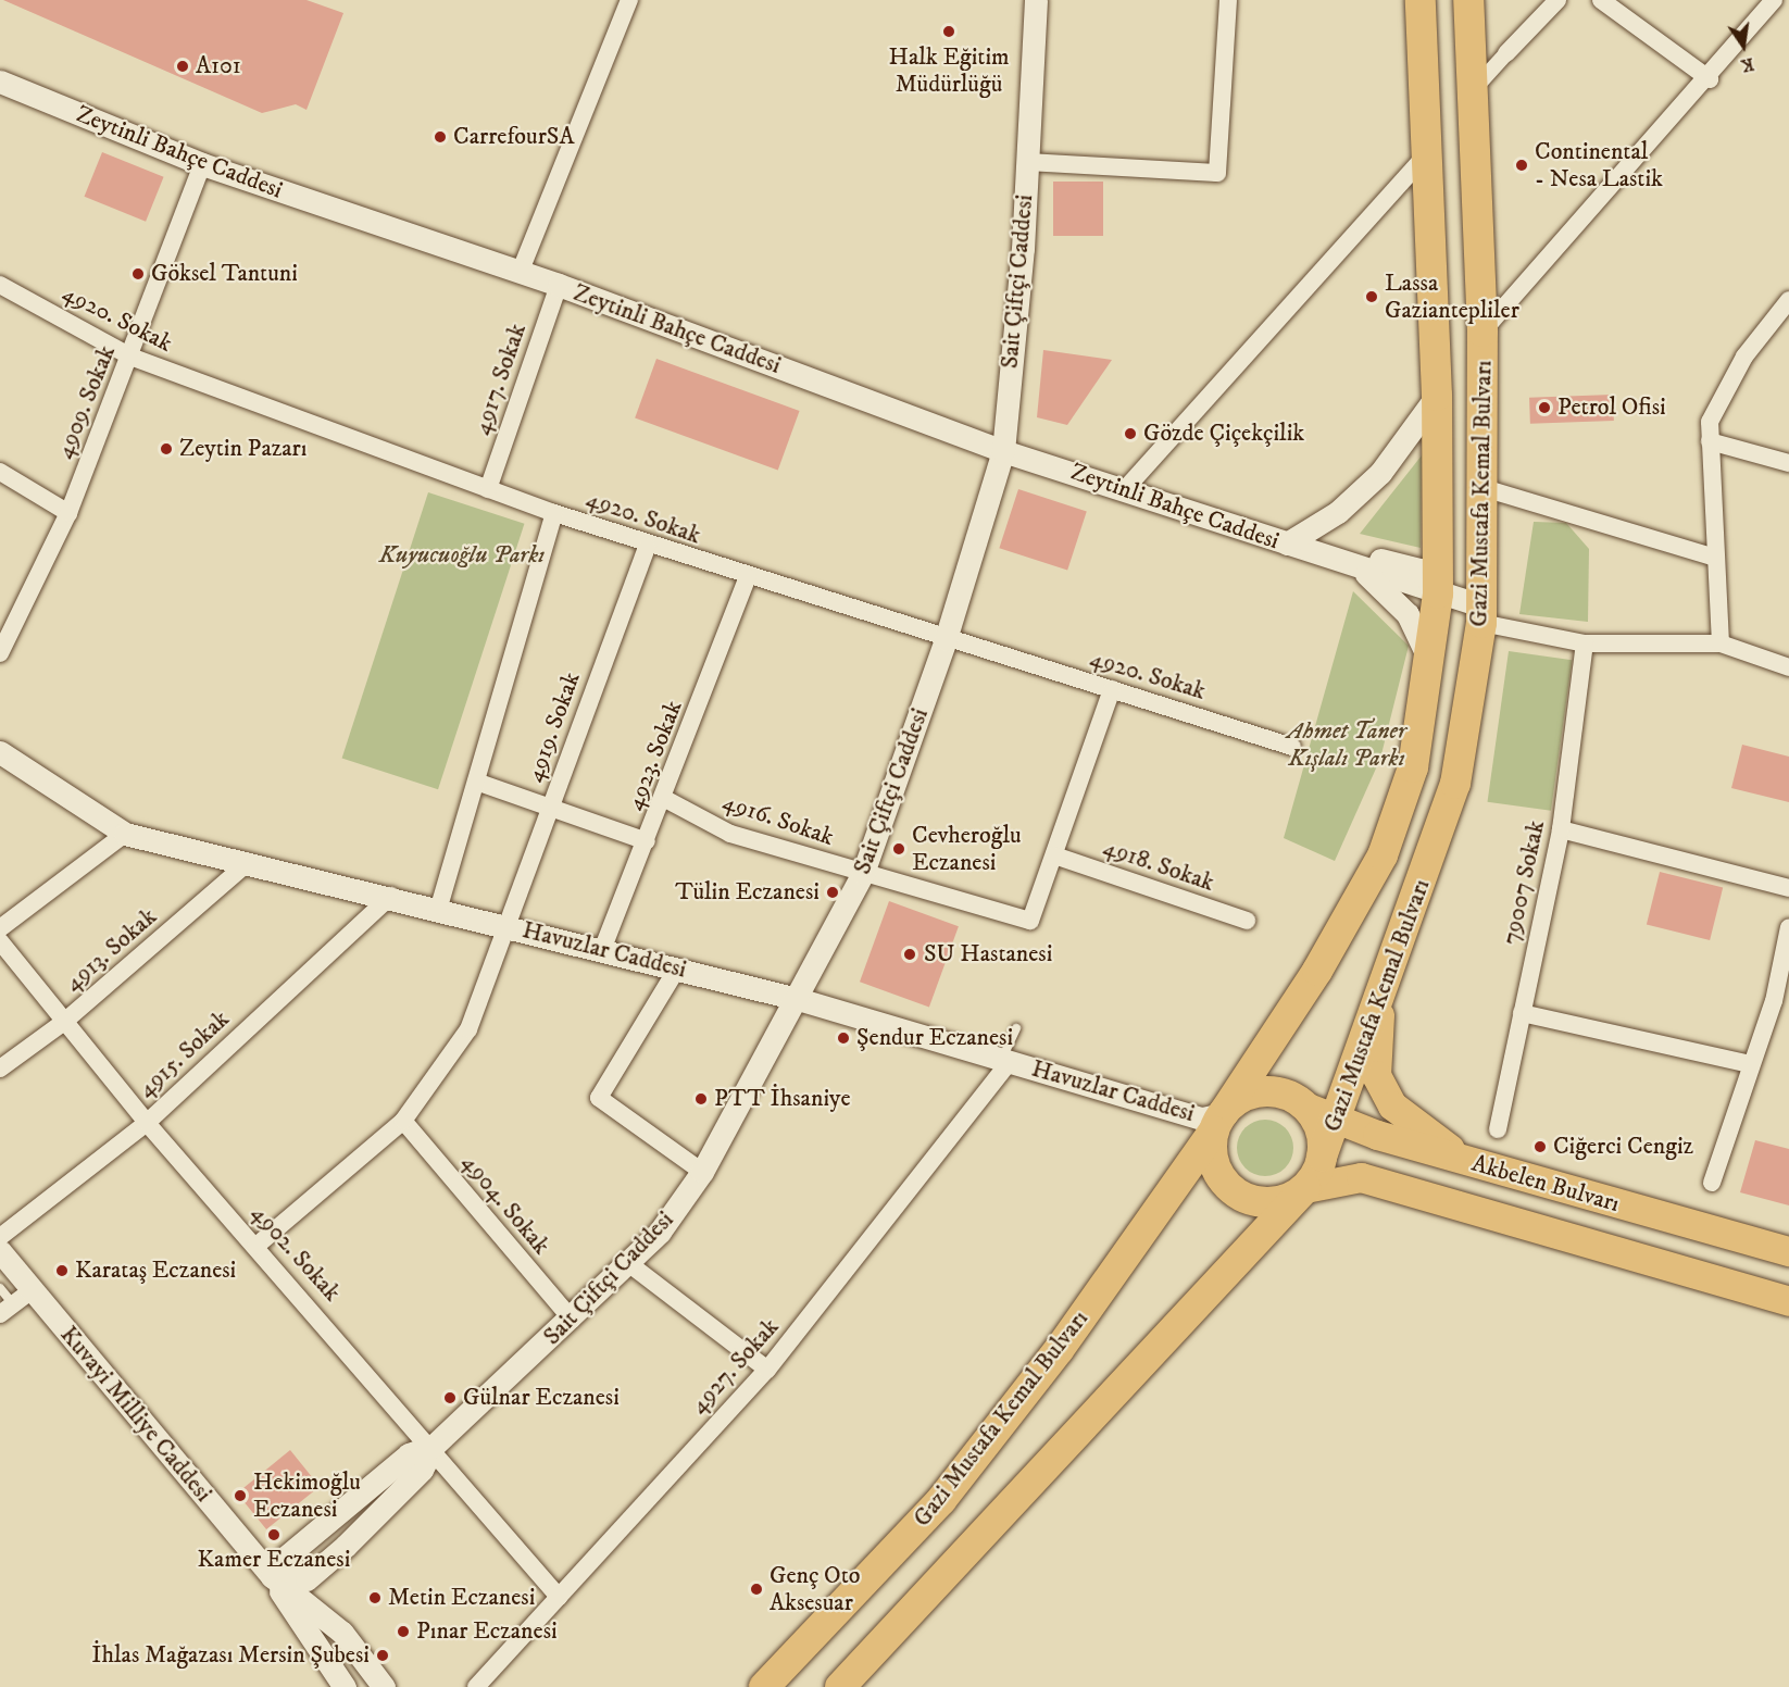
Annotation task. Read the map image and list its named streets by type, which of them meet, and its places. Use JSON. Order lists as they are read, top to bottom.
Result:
{
  "streets": {
    "highway": ["Gazi Mustafa Kemal Bulvarı"],
    "main road": ["Akbelen Bulvarı"],
    "street": [
      "Zeytinli Bahçe Caddesi",
      "Sait Çiftçi Caddesi",
      "4920. Sokak",
      "4917. Sokak",
      "4909. Sokak",
      "4919. Sokak",
      "4923. Sokak",
      "4916. Sokak",
      "4918. Sokak",
      "79007 Sokak",
      "4913. Sokak",
      "Havuzlar Caddesi",
      "4915. Sokak",
      "4904. Sokak",
      "4902. Sokak",
      "4927. Sokak",
      "Kuvayi Milliye Caddesi"
    ]
  },
  "crossings": [
    ["Zeytinli Bahçe Caddesi", "Sait Çiftçi Caddesi"],
    ["Zeytinli Bahçe Caddesi", "4917. Sokak"],
    ["Zeytinli Bahçe Caddesi", "4909. Sokak"],
    ["Sait Çiftçi Caddesi", "4920. Sokak"],
    ["Sait Çiftçi Caddesi", "4916. Sokak"],
    ["Sait Çiftçi Caddesi", "Havuzlar Caddesi"],
    ["Sait Çiftçi Caddesi", "4904. Sokak"],
    ["Sait Çiftçi Caddesi", "4902. Sokak"],
    ["Sait Çiftçi Caddesi", "Kuvayi Milliye Caddesi"],
    ["4920. Sokak", "4917. Sokak"],
    ["4920. Sokak", "4909. Sokak"],
    ["4920. Sokak", "4919. Sokak"],
    ["4920. Sokak", "4923. Sokak"],
    ["Gazi Mustafa Kemal Bulvarı", "Havuzlar Caddesi"],
    ["Gazi Mustafa Kemal Bulvarı", "Akbelen Bulvarı"],
    ["4919. Sokak", "Havuzlar Caddesi"],
    ["4919. Sokak", "4904. Sokak"],
    ["4919. Sokak", "4902. Sokak"],
    ["4923. Sokak", "4916. Sokak"],
    ["4923. Sokak", "Havuzlar Caddesi"],
    ["4916. Sokak", "4918. Sokak"],
    ["4913. Sokak", "Havuzlar Caddesi"],
    ["4913. Sokak", "4902. Sokak"],
    ["Havuzlar Caddesi", "4915. Sokak"],
    ["Havuzlar Caddesi", "Akbelen Bulvarı"],
    ["Havuzlar Caddesi", "4927. Sokak"],
    ["4915. Sokak", "4902. Sokak"],
    ["4902. Sokak", "4927. Sokak"]
  ],
  "parks": ["Kuyucuoğlu Parkı", "Ahmet Taner Kışlalı Parkı"],
  "places": [
    "Halk Eğitim Müdürlüğü",
    "A101",
    "CarrefourSA",
    "Continental - Nesa Lastik",
    "Göksel Tantuni",
    "Lassa Gaziantepliler",
    "Petrol Ofisi",
    "Gözde Çiçekçilik",
    "Zeytin Pazarı",
    "Cevheroğlu Eczanesi",
    "Tülin Eczanesi",
    "SU Hastanesi",
    "Şendur Eczanesi",
    "PTT İhsaniye",
    "Ciğerci Cengiz",
    "Karataş Eczanesi",
    "Gülnar Eczanesi",
    "Hekimoğlu Eczanesi",
    "Kamer Eczanesi",
    "Genç Oto Aksesuar",
    "Metin Eczanesi",
    "Pınar Eczanesi",
    "İhlas Mağazası Mersin Şubesi"
  ],
  "north": "bottom"
}
